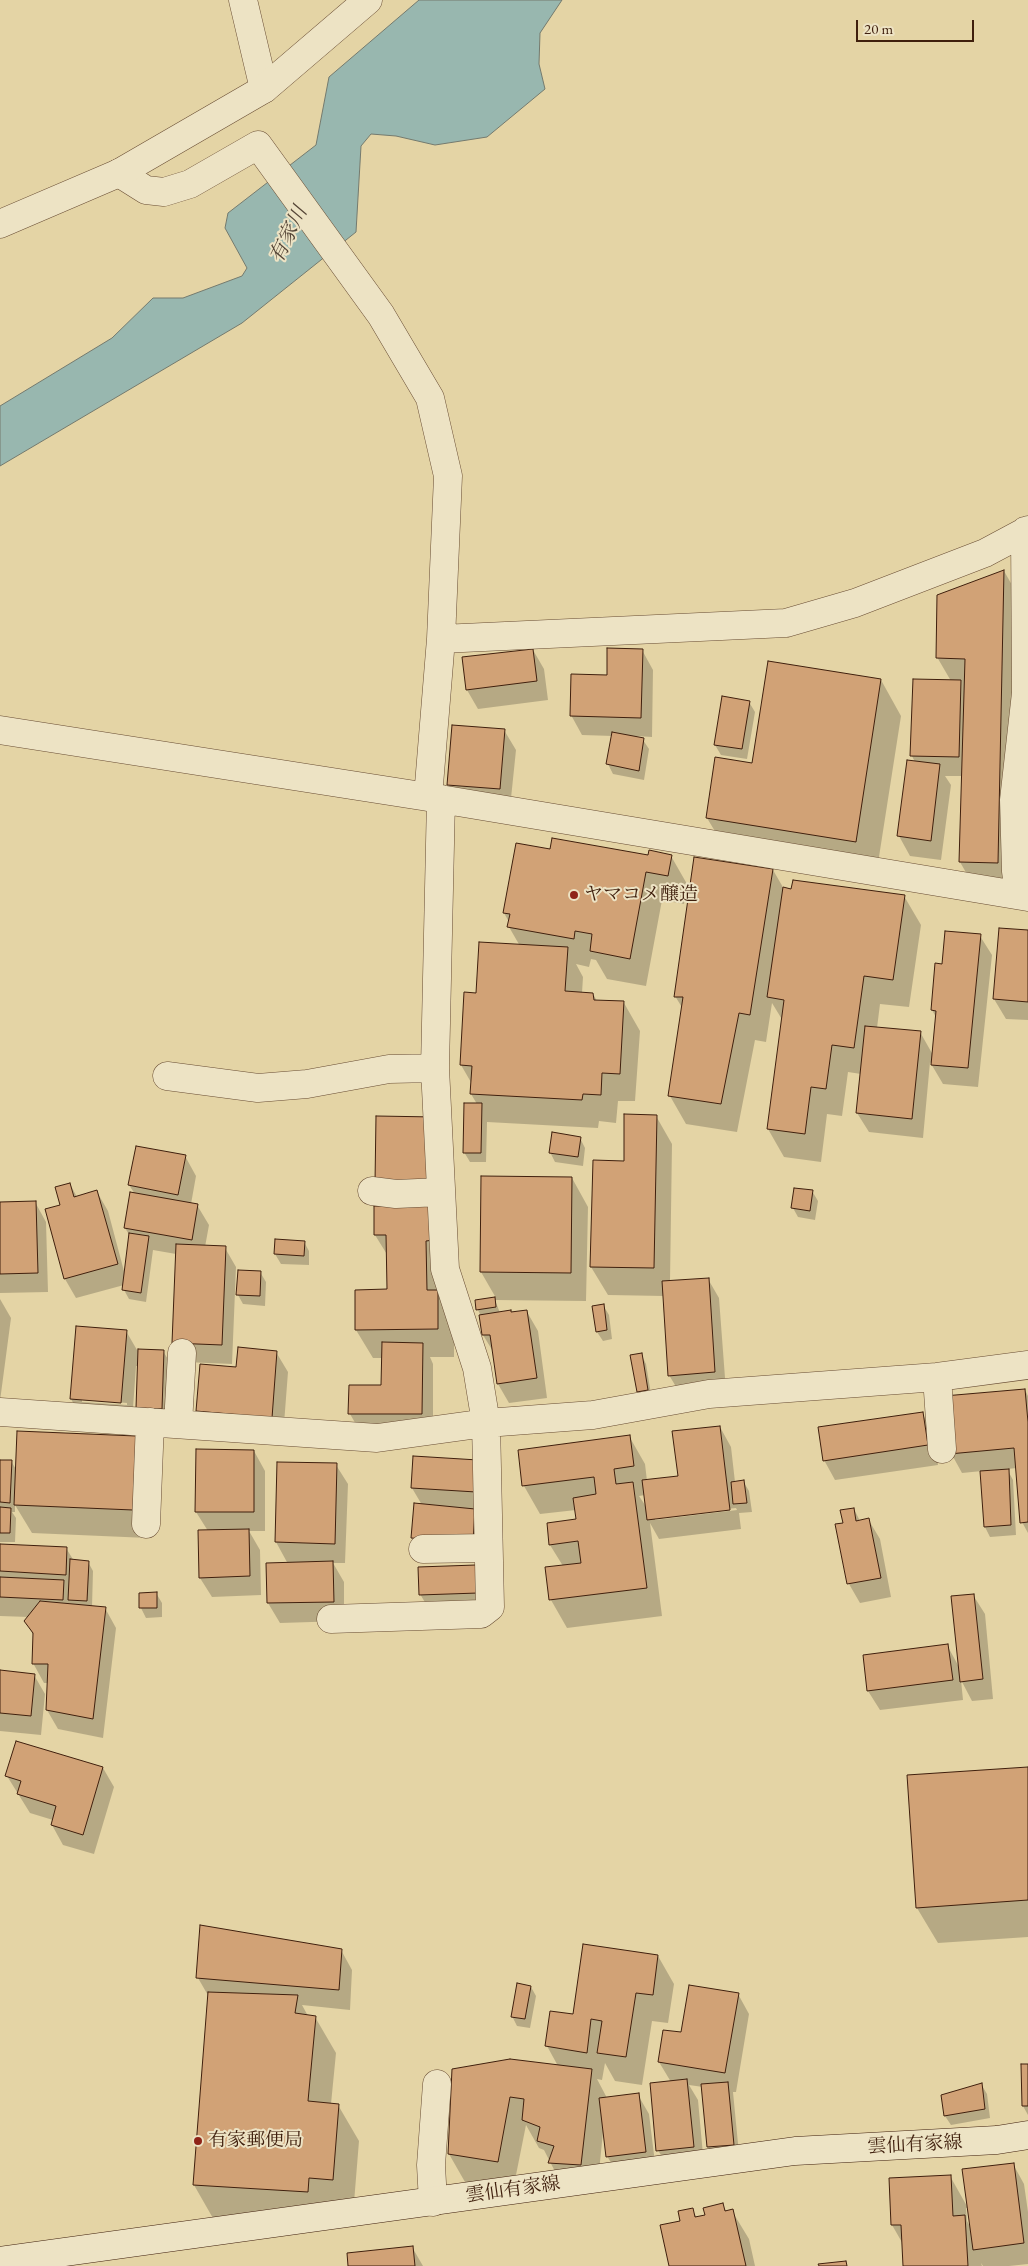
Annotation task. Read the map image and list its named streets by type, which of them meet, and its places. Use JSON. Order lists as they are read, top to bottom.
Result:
{
  "streets": {
    "street": ["雲仙有家線"]
  },
  "water": ["有家川"],
  "places": ["ヤマコメ醸造", "有家郵便局"],
  "scale_bar": "20 m"
}
